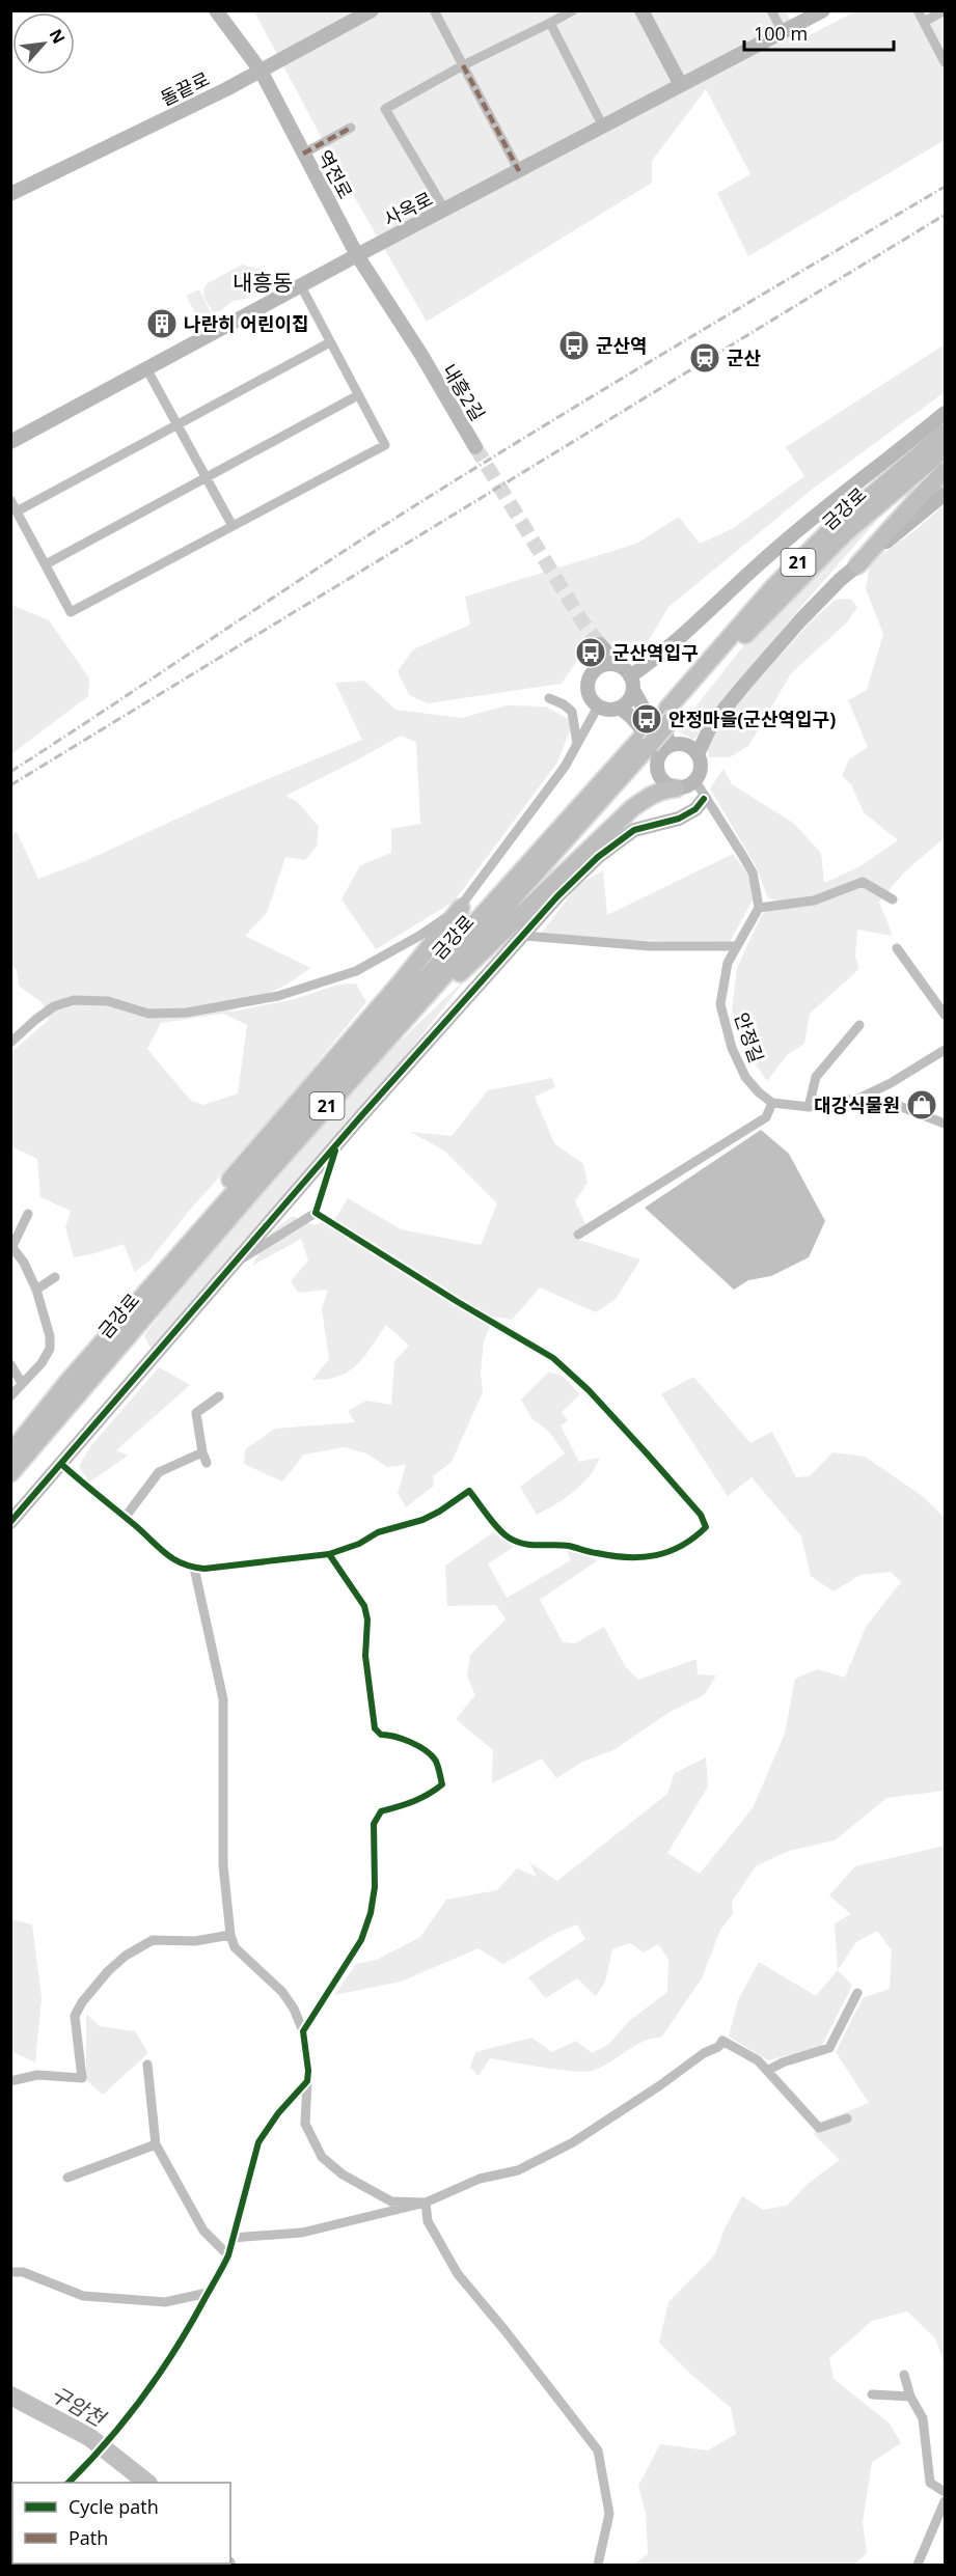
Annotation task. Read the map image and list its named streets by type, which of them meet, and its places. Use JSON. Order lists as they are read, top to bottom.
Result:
{
  "streets": {
    "highway": ["금강로", "21"],
    "street": [
      "돌끝로",
      "역전로",
      "사옥로",
      "내흥2길",
      "안정길"
    ]
  },
  "crossings": [
    ["돌끝로", "역전로"],
    ["역전로", "사옥로"],
    ["역전로", "내흥2길"]
  ],
  "districts": ["내흥동"],
  "water": ["구암천"],
  "places": {
    "building": ["나란히 어린이집"],
    "bus stop": ["군산역", "군산역입구", "안정마을(군산역입구)"],
    "station": ["군산"],
    "shop": ["대강식물원"]
  },
  "legend": ["Cycle path", "Path"],
  "scale_bar": "100 m",
  "north": "top right"
}
